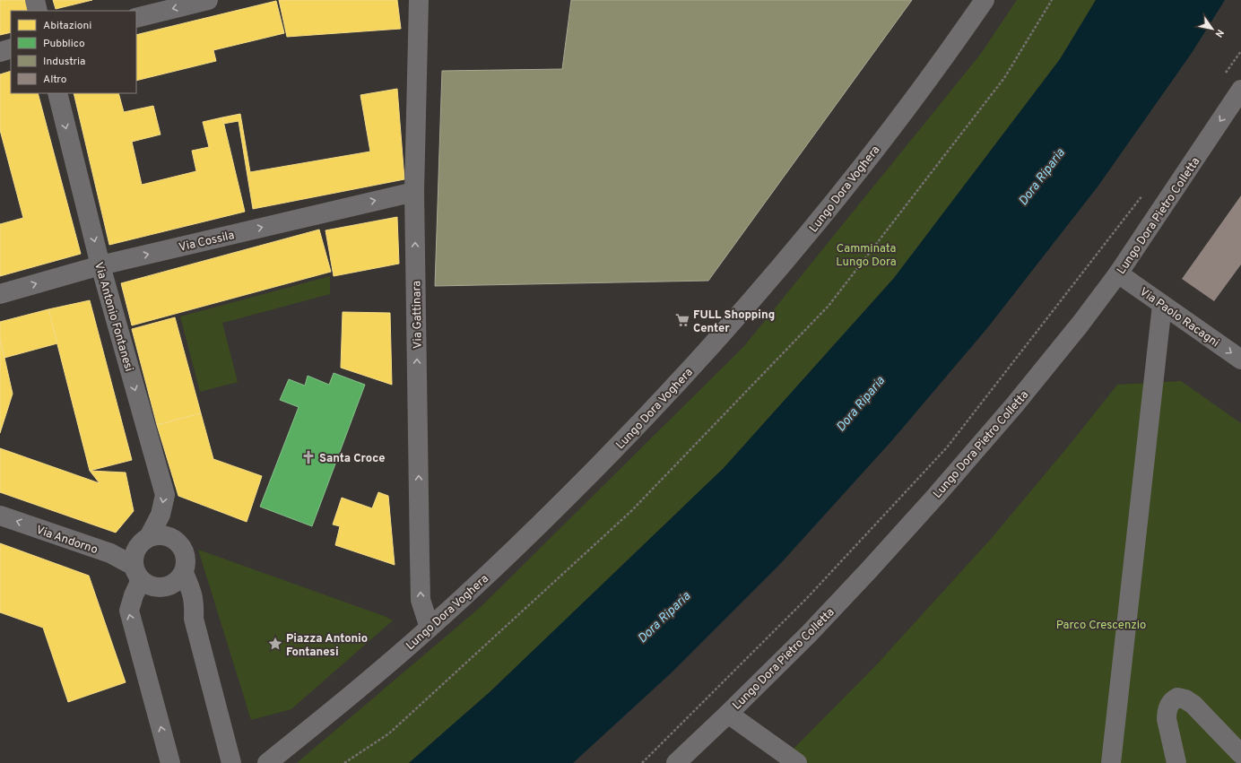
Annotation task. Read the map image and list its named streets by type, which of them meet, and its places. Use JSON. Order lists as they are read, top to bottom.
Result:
{
  "streets": {
    "street": [
      "Lungo Dora Voghera",
      "Lungo Dora Pietro Colletta",
      "Via Cossila",
      "Via Gattinara",
      "Via Antonio Fontanesi",
      "Via Paolo Racagni",
      "Via Andorno"
    ]
  },
  "crossings": [
    ["Lungo Dora Voghera", "Via Gattinara"],
    ["Lungo Dora Pietro Colletta", "Via Paolo Racagni"],
    ["Via Cossila", "Via Gattinara"],
    ["Via Cossila", "Via Antonio Fontanesi"],
    ["Via Antonio Fontanesi", "Via Andorno"]
  ],
  "one_way": [
    "Via Cossila",
    "Via Gattinara",
    "Via Antonio Fontanesi",
    "Via Paolo Racagni",
    "Via Andorno"
  ],
  "water": ["Dora Riparia"],
  "parks": ["Camminata Lungo Dora", "Parco Crescenzio"],
  "places": {
    "supermarket": ["FULL Shopping Center"],
    "church": ["Santa Croce"],
    "place": ["Piazza Antonio Fontanesi"]
  },
  "legend": [
    "Abitazioni",
    "Pubblico",
    "Industria",
    "Altro"
  ],
  "north": "bottom right"
}
